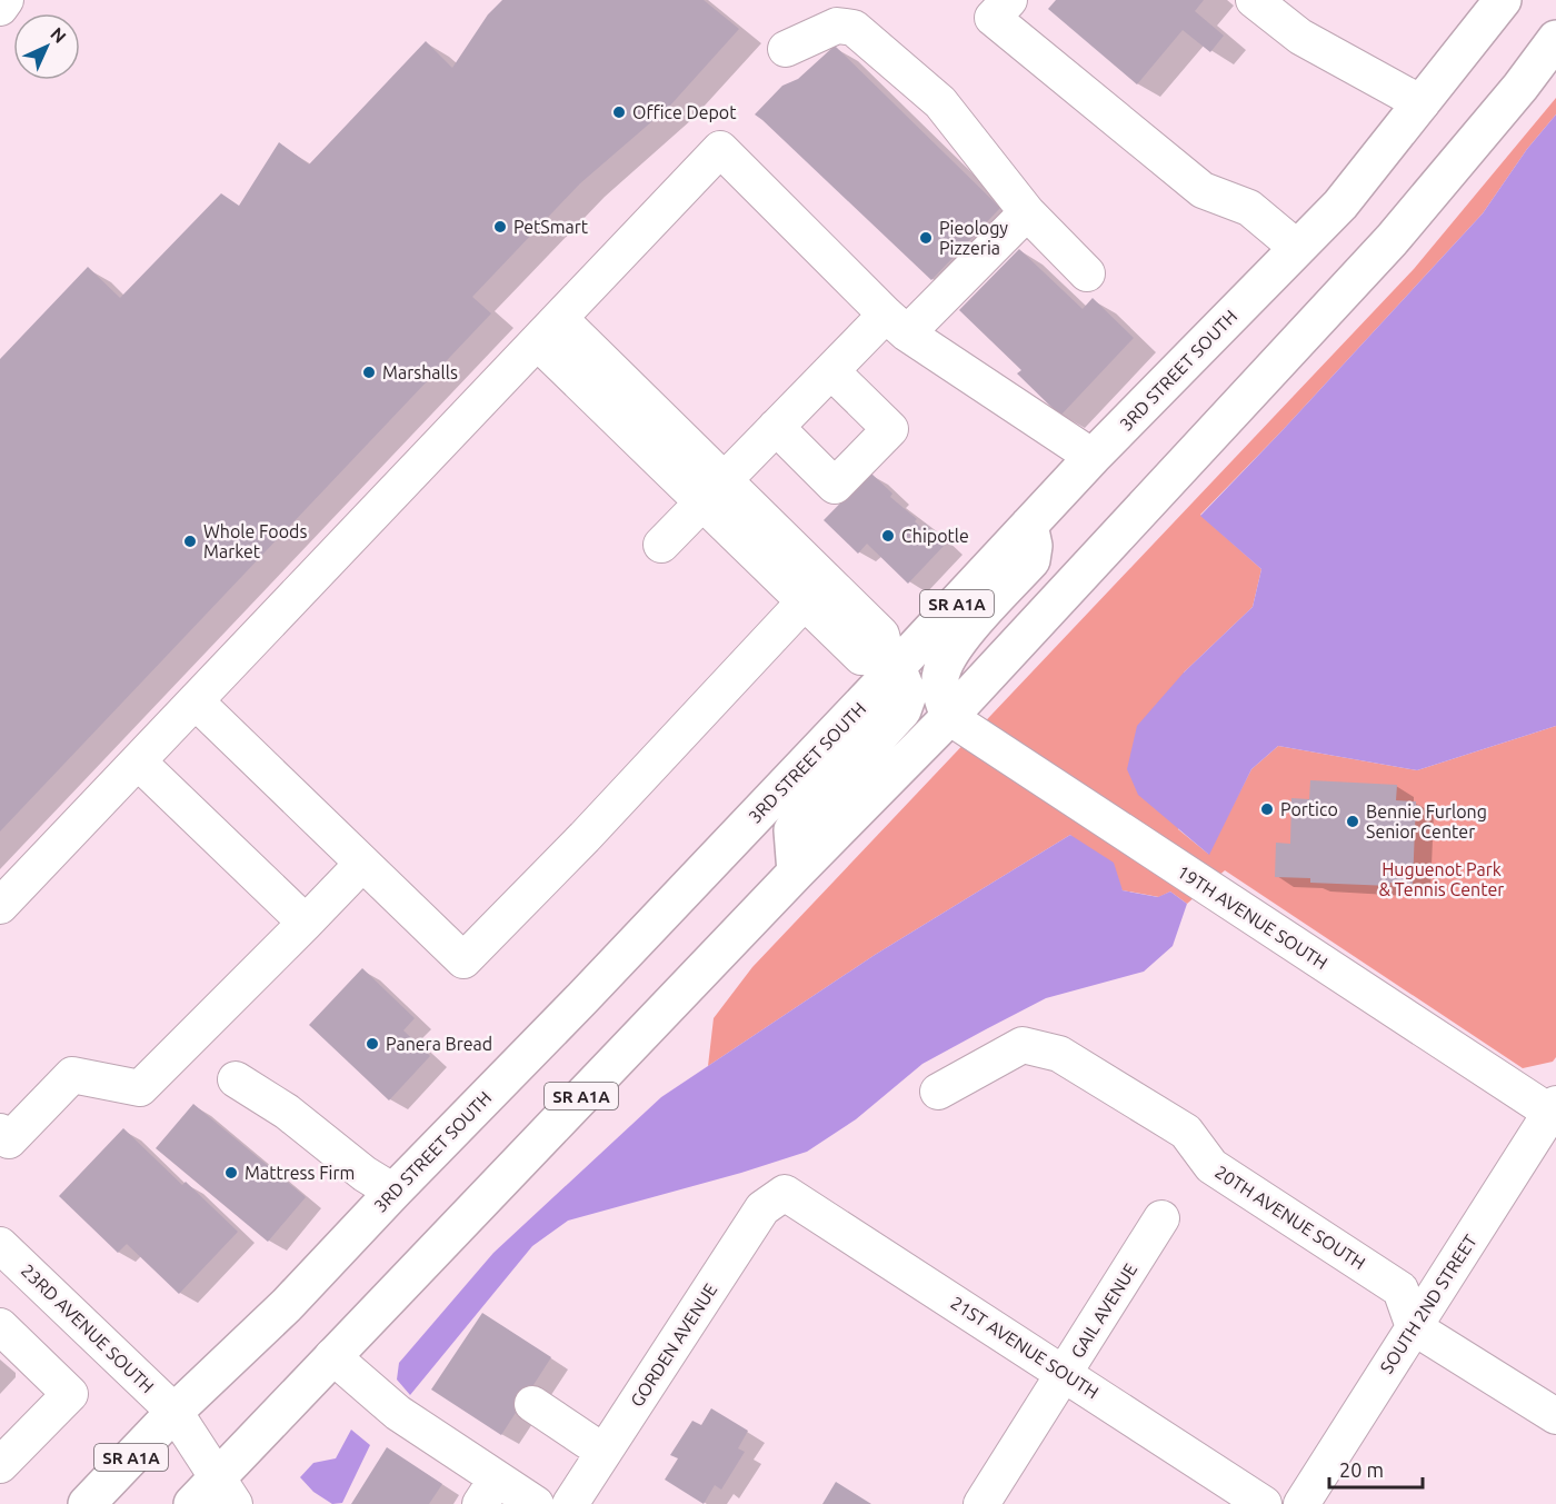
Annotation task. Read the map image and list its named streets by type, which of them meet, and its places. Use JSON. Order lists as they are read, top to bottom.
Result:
{
  "streets": {
    "main road": ["3RD STREET SOUTH", "SR A1A"],
    "street": [
      "19TH AVENUE SOUTH",
      "20TH AVENUE SOUTH",
      "SOUTH 2ND STREET",
      "GAIL AVENUE",
      "23RD AVENUE SOUTH",
      "GORDEN AVENUE",
      "21ST AVENUE SOUTH"
    ]
  },
  "crossings": [
    ["3RD STREET SOUTH", "23RD AVENUE SOUTH"],
    ["SR A1A", "19TH AVENUE SOUTH"],
    ["SR A1A", "23RD AVENUE SOUTH"],
    ["19TH AVENUE SOUTH", "SOUTH 2ND STREET"],
    ["20TH AVENUE SOUTH", "SOUTH 2ND STREET"],
    ["GAIL AVENUE", "21ST AVENUE SOUTH"],
    ["GORDEN AVENUE", "21ST AVENUE SOUTH"]
  ],
  "parks": ["Huguenot Park & Tennis Center"],
  "places": [
    "Office Depot",
    "PetSmart",
    "Pieology Pizzeria",
    "Marshalls",
    "Chipotle",
    "Whole Foods Market",
    "Portico",
    "Bennie Furlong Senior Center",
    "Panera Bread",
    "Mattress Firm"
  ],
  "scale_bar": "20 m",
  "north": "top right"
}
